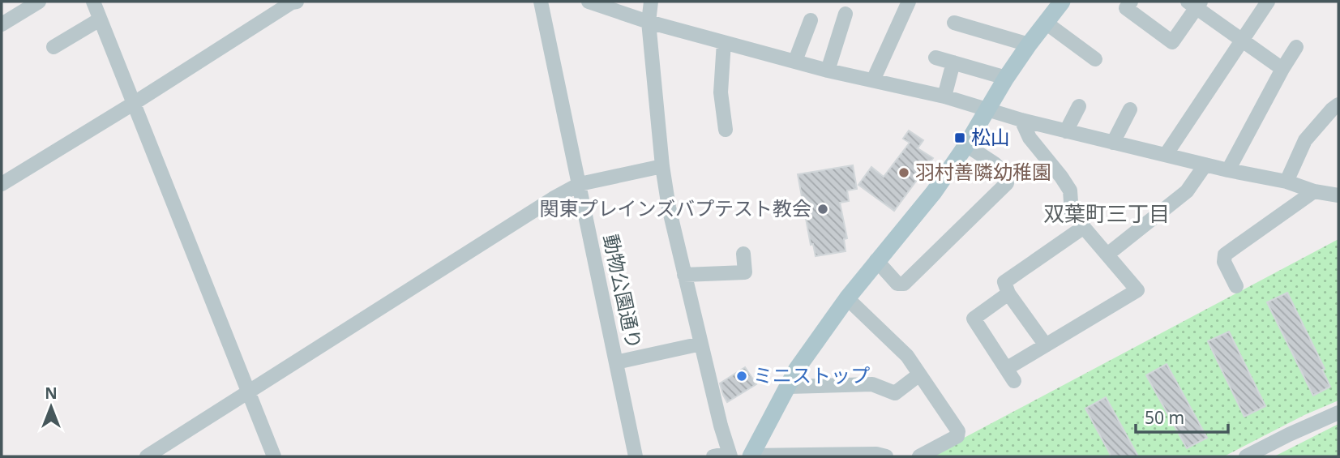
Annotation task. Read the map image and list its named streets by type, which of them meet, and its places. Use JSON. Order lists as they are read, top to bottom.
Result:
{
  "streets": {
    "street": ["動物公園通り"]
  },
  "districts": ["双葉町三丁目"],
  "places": {
    "transit": ["松山"],
    "other": ["羽村善隣幼稚園", "関東プレインズバプテスト教会", "ミニストップ"]
  },
  "scale_bar": "50 m",
  "north": "top"
}
